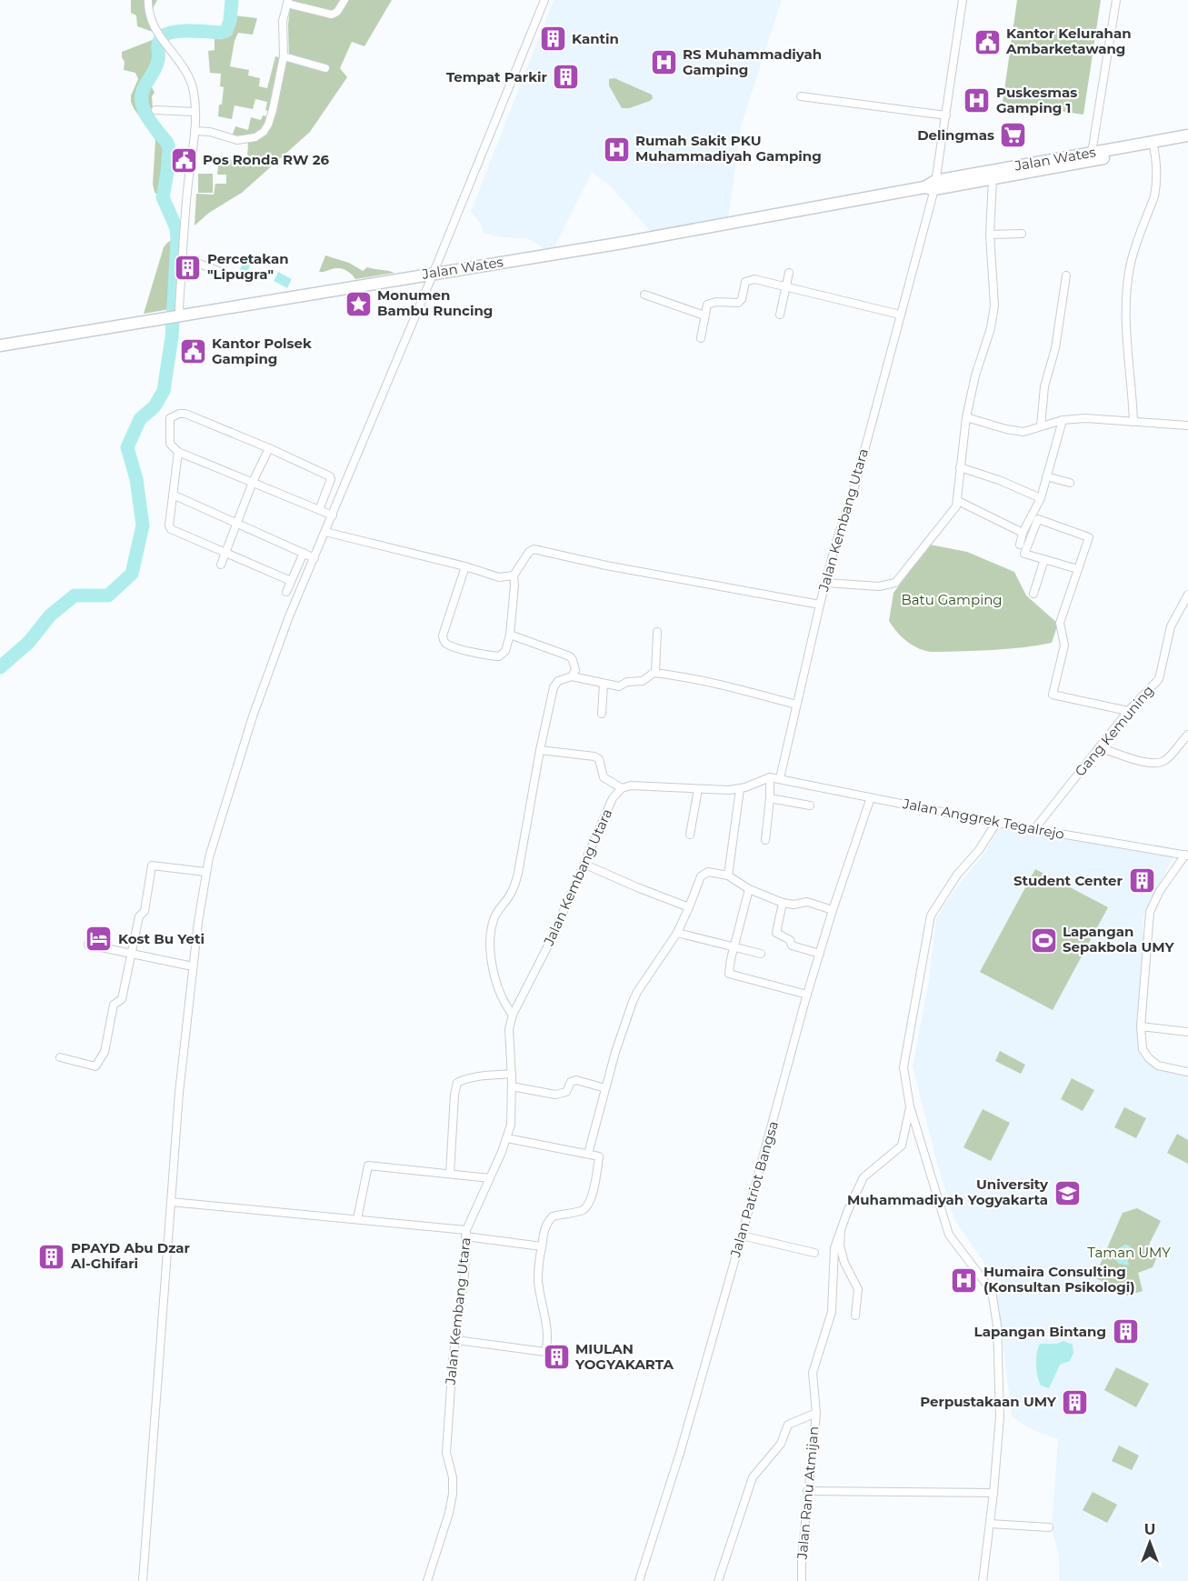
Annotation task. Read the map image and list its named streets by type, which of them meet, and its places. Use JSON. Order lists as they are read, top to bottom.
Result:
{
  "streets": {
    "highway": ["Jalan Wates"],
    "street": [
      "Jalan Kembang Utara",
      "Gang Kemuning",
      "Jalan Anggrek Tegalrejo",
      "Jalan Patriot Bangsa",
      "Jalan Ranu Atmijan"
    ]
  },
  "crossings": [
    ["Jalan Wates", "Jalan Kembang Utara"],
    ["Jalan Kembang Utara", "Jalan Anggrek Tegalrejo"],
    ["Gang Kemuning", "Jalan Anggrek Tegalrejo"],
    ["Jalan Anggrek Tegalrejo", "Jalan Patriot Bangsa"]
  ],
  "parks": ["Batu Gamping", "Taman UMY"],
  "places": {
    "building": [
      "Kantin",
      "Tempat Parkir",
      "Percetakan \"Lipugra\"",
      "Student Center",
      "PPAYD Abu Dzar Al-Ghifari",
      "Lapangan Bintang",
      "MIULAN YOGYAKARTA",
      "Perpustakaan UMY"
    ],
    "public building": ["Kantor Kelurahan Ambarketawang", "Pos Ronda RW 26", "Kantor Polsek Gamping"],
    "hospital": [
      "RS Muhammadiyah Gamping",
      "Puskesmas Gamping 1",
      "Rumah Sakit PKU Muhammadiyah Gamping",
      "Humaira Consulting (Konsultan Psikologi)"
    ],
    "supermarket": ["Delingmas"],
    "place": ["Monumen Bambu Runcing"],
    "hotel": ["Kost Bu Yeti"],
    "sports": ["Lapangan Sepakbola UMY"],
    "school or university": ["University Muhammadiyah Yogyakarta"]
  },
  "north": "top"
}
